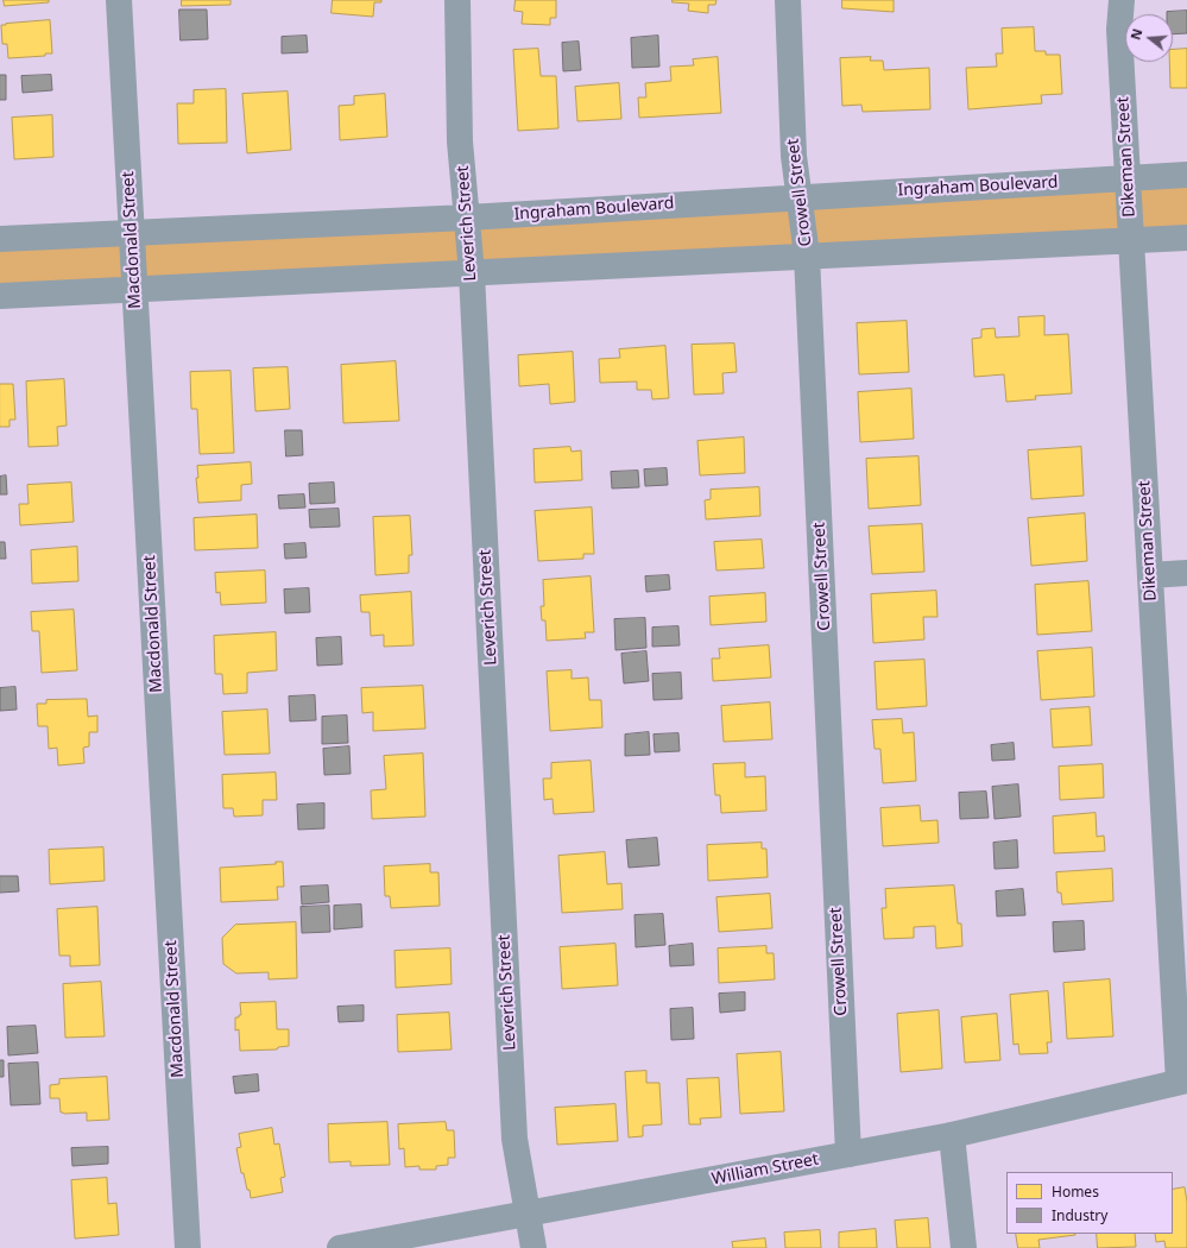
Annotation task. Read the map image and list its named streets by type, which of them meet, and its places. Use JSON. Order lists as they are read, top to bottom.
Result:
{
  "streets": {
    "street": [
      "Dikeman Street",
      "Ingraham Boulevard",
      "Crowell Street",
      "Leverich Street",
      "Macdonald Street",
      "William Street"
    ]
  },
  "crossings": [
    ["Dikeman Street", "Ingraham Boulevard"],
    ["Dikeman Street", "William Street"],
    ["Ingraham Boulevard", "Crowell Street"],
    ["Ingraham Boulevard", "Leverich Street"],
    ["Ingraham Boulevard", "Macdonald Street"],
    ["Crowell Street", "William Street"],
    ["Leverich Street", "William Street"]
  ],
  "legend": ["Homes", "Industry"],
  "north": "left"
}
